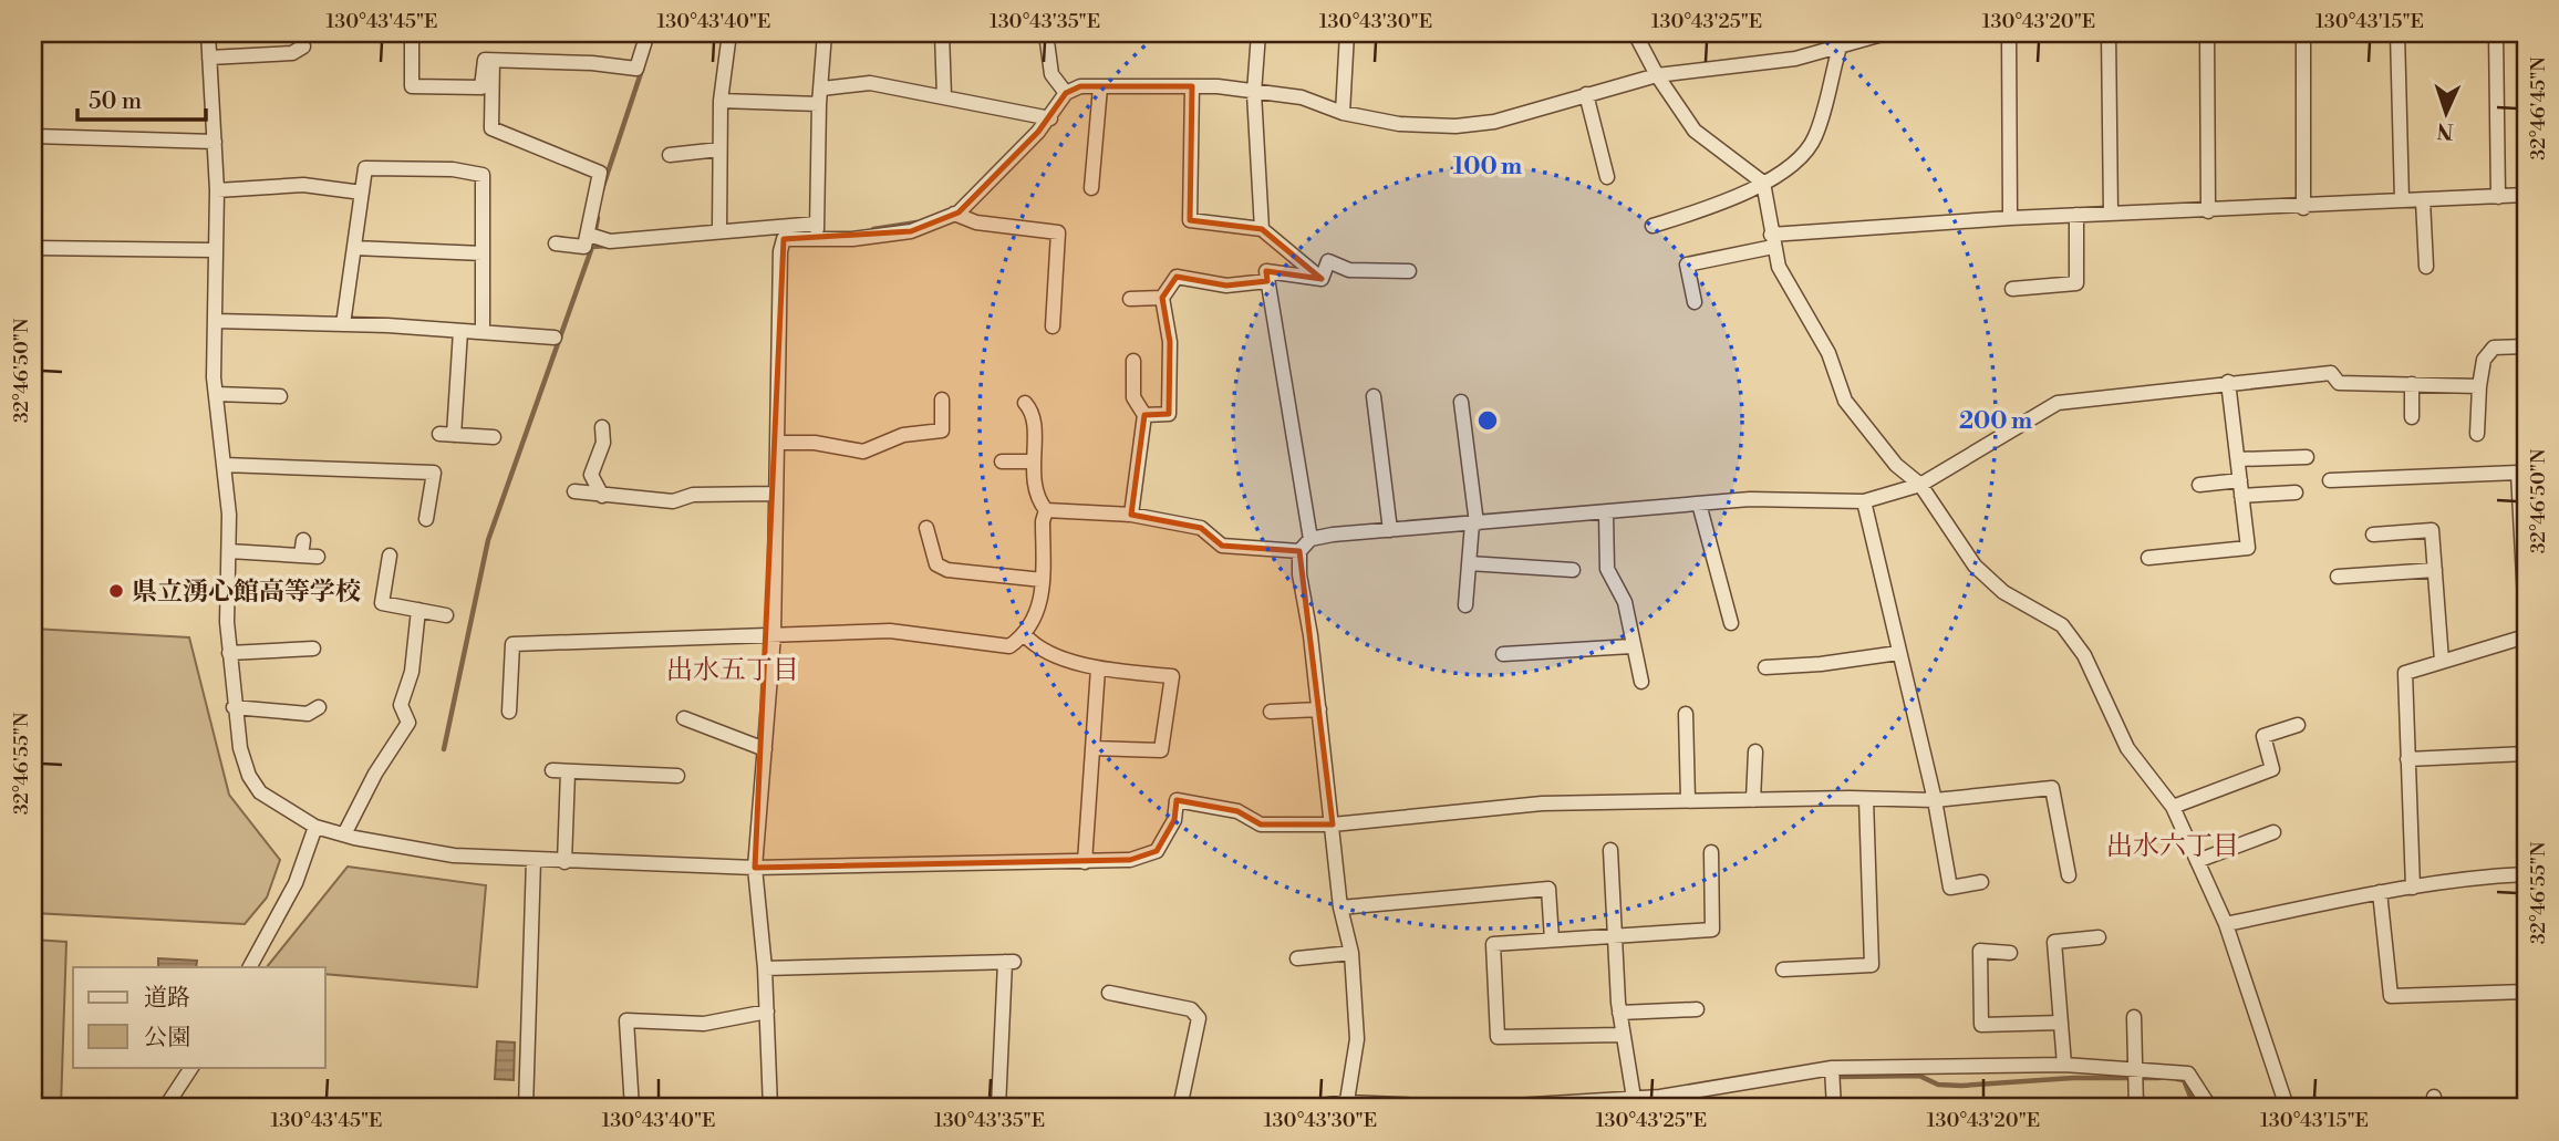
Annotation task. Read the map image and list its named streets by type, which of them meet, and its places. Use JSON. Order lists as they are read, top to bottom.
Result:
{
  "districts": ["出水五丁目", "出水六丁目"],
  "places": ["県立湧心館高等学校"],
  "legend": ["道路", "公園"],
  "scale_bar": "50 m",
  "north": "bottom",
  "coordinates": [
    "130°43'45\"E",
    "130°43'40\"E",
    "130°43'35\"E",
    "130°43'30\"E",
    "130°43'25\"E",
    "130°43'20\"E",
    "130°43'15\"E",
    "32°46'45\"N",
    "32°46'50\"N",
    "32°46'55\"N"
  ],
  "rings": ["100 m", "200 m"]
}
